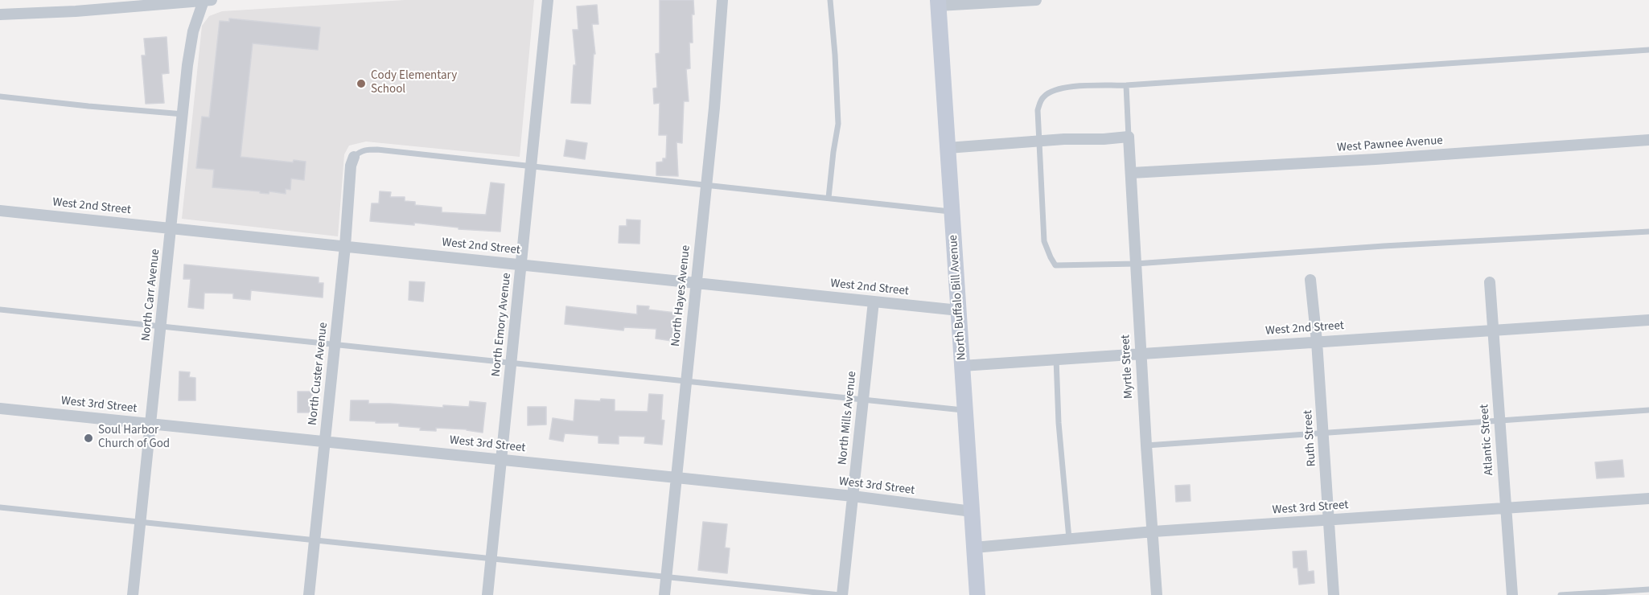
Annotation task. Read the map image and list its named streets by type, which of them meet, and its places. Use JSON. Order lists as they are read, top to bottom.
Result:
{
  "streets": {
    "main road": ["North Buffalo Bill Avenue"],
    "street": [
      "West Pawnee Avenue",
      "West 2nd Street",
      "North Carr Avenue",
      "North Hayes Avenue",
      "North Emory Avenue",
      "Myrtle Street",
      "North Custer Avenue",
      "West 3rd Street",
      "North Mills Avenue",
      "Ruth Street",
      "Atlantic Street"
    ]
  },
  "crossings": [
    ["West Pawnee Avenue", "Myrtle Street"],
    ["West 2nd Street", "North Carr Avenue"],
    ["West 2nd Street", "North Hayes Avenue"],
    ["West 2nd Street", "North Buffalo Bill Avenue"],
    ["West 2nd Street", "North Emory Avenue"],
    ["West 2nd Street", "Myrtle Street"],
    ["West 2nd Street", "North Custer Avenue"],
    ["West 2nd Street", "North Mills Avenue"],
    ["West 2nd Street", "Ruth Street"],
    ["West 2nd Street", "Atlantic Street"],
    ["North Carr Avenue", "West 3rd Street"],
    ["North Hayes Avenue", "West 3rd Street"],
    ["North Buffalo Bill Avenue", "West 3rd Street"],
    ["North Emory Avenue", "West 3rd Street"],
    ["Myrtle Street", "West 3rd Street"],
    ["North Custer Avenue", "West 3rd Street"],
    ["West 3rd Street", "North Mills Avenue"],
    ["West 3rd Street", "Ruth Street"],
    ["West 3rd Street", "Atlantic Street"]
  ],
  "places": ["Cody Elementary School", "Soul Harbor Church of God"]
}
